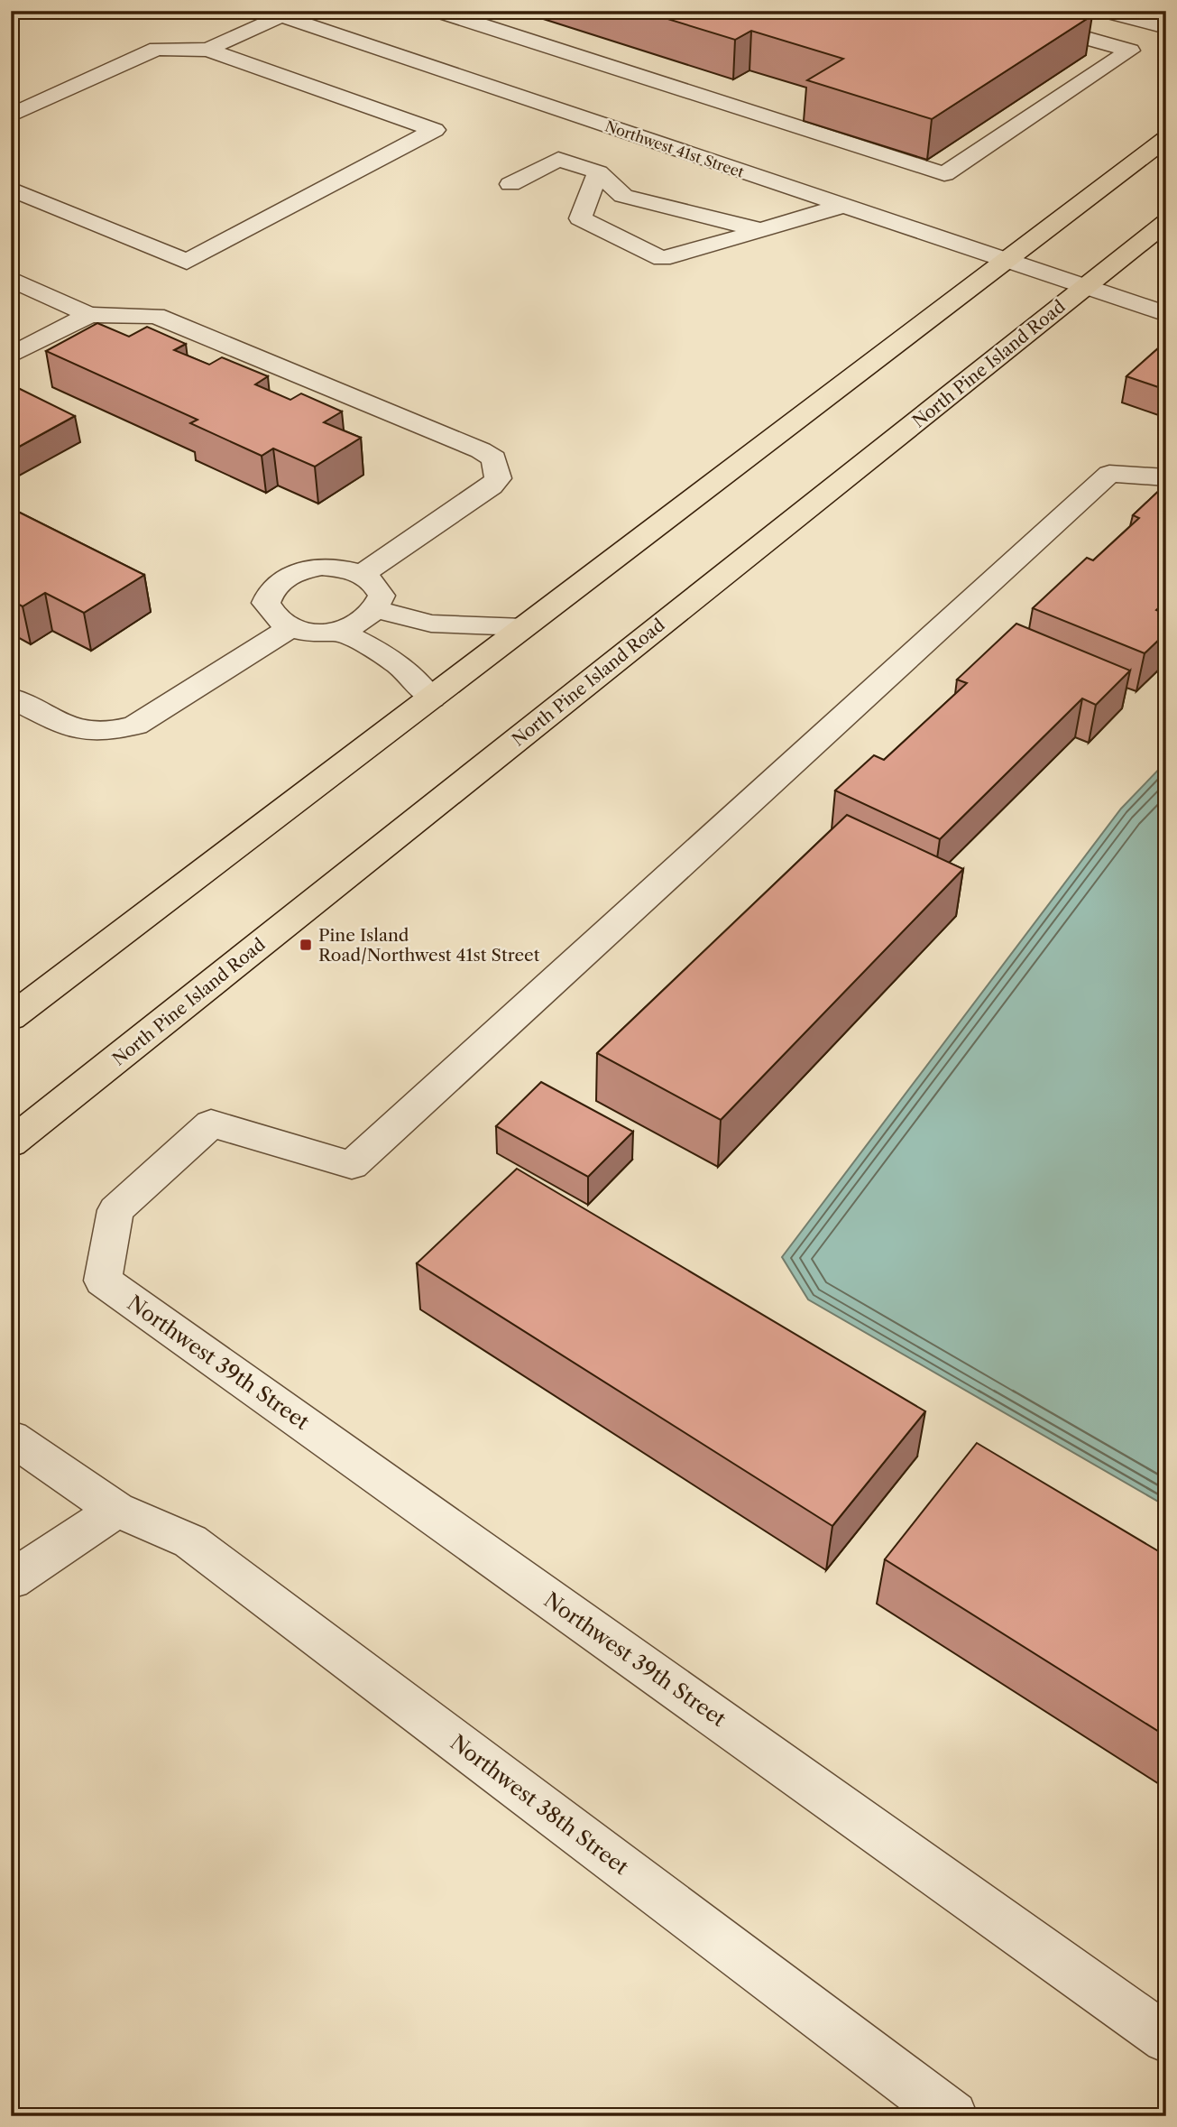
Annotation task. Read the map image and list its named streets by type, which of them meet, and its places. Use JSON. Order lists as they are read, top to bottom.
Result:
{
  "streets": {
    "main road": ["North Pine Island Road"],
    "street": ["Northwest 41st Street", "Northwest 39th Street", "Northwest 38th Street"]
  },
  "crossings": [
    ["Northwest 41st Street", "North Pine Island Road"]
  ],
  "places": {
    "transit": ["Pine Island Road/Northwest 41st Street"]
  }
}
